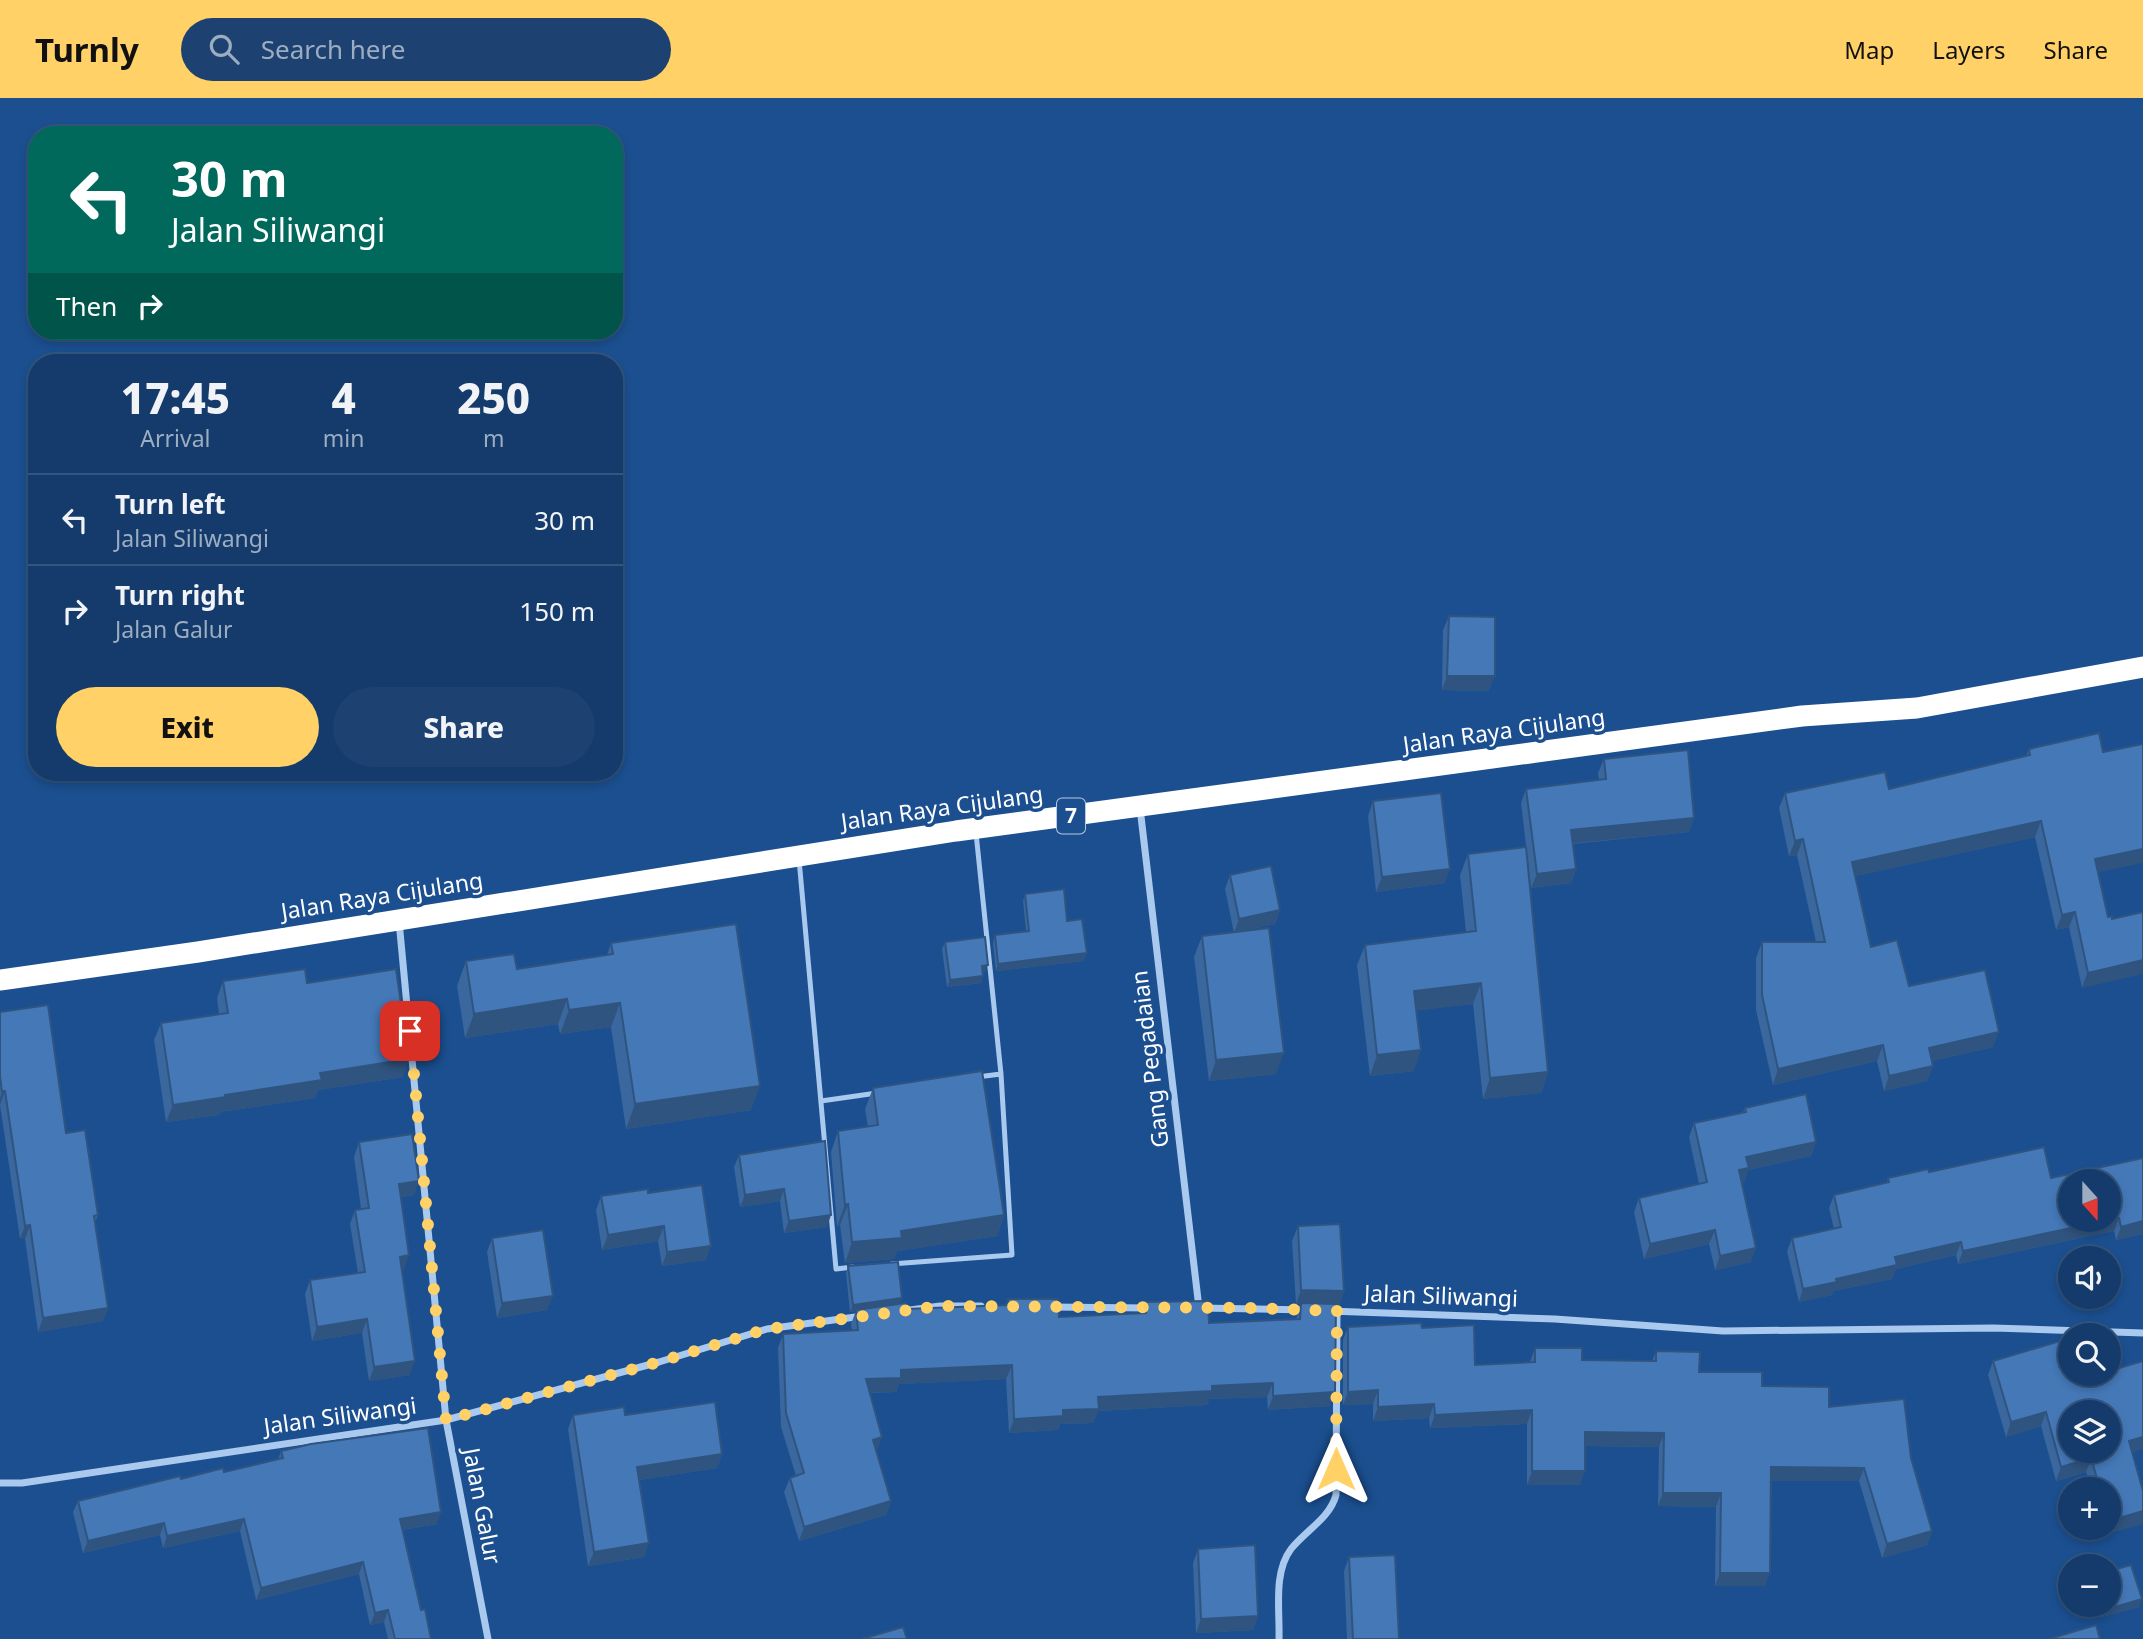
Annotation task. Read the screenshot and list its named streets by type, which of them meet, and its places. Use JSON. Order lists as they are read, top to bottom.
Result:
{
  "streets": {
    "highway": ["Jalan Raya Cijulang", "7"],
    "street": ["Gang Pegadaian", "Jalan Siliwangi", "Jalan Galur"]
  },
  "crossings": [
    ["Jalan Raya Cijulang", "Gang Pegadaian"],
    ["Jalan Raya Cijulang", "Jalan Galur"],
    ["Jalan Siliwangi", "Jalan Galur"]
  ],
  "north": "bottom",
  "page": {
    "header": "Turnly",
    "search": "Search here",
    "nav": ["Map", "Layers", "Share"],
    "turn": ["30 m", "Jalan Siliwangi"],
    "then": "Then",
    "eta": [
      "17:45",
      "Arrival",
      "4",
      "min",
      "250",
      "m"
    ],
    "list": [
      {
        "name": "Turn left",
        "note": "Jalan Siliwangi",
        "value": "30 m"
      },
      {
        "name": "Turn right",
        "note": "Jalan Galur",
        "value": "150 m"
      }
    ],
    "buttons": ["Exit", "Share"],
    "map_buttons": ["+", "−"]
  }
}
